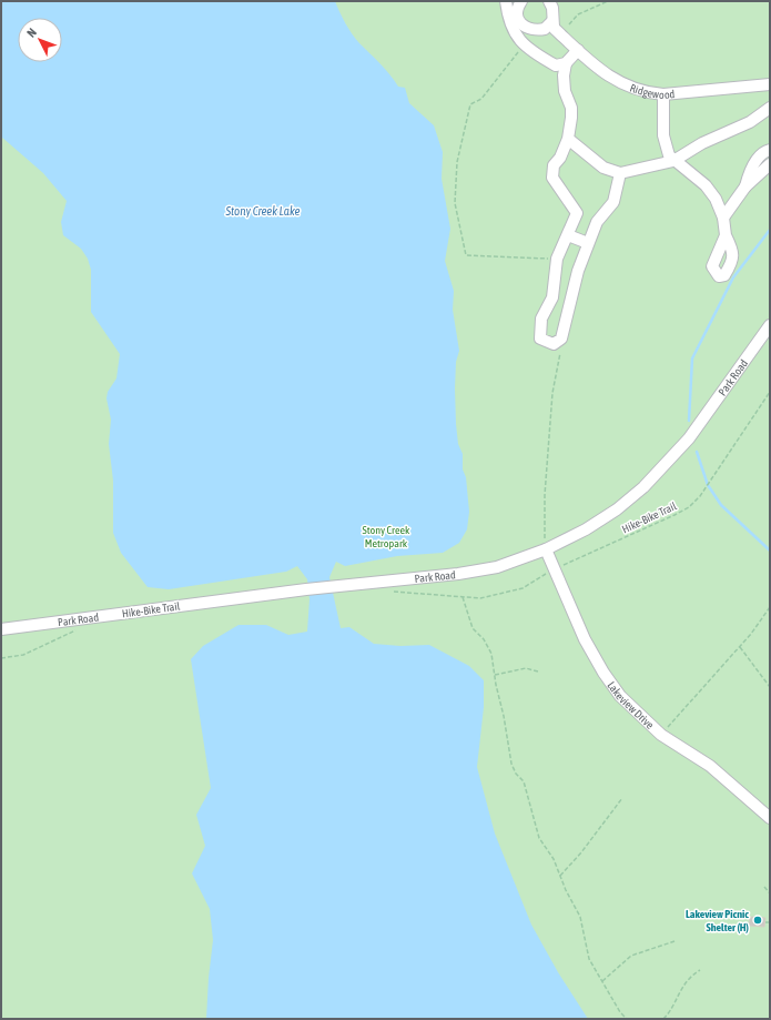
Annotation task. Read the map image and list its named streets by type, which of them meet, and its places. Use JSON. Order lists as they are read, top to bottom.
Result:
{
  "streets": {
    "street": ["Ridgewood", "Park Road", "Lakeview Drive"],
    "path": ["Hike-Bike Trail"]
  },
  "crossings": [
    ["Park Road", "Lakeview Drive"]
  ],
  "water": ["Stony Creek Lake"],
  "parks": ["Stony Creek Metropark"],
  "places": ["Lakeview Picnic Shelter (H)"],
  "north": "top left"
}
